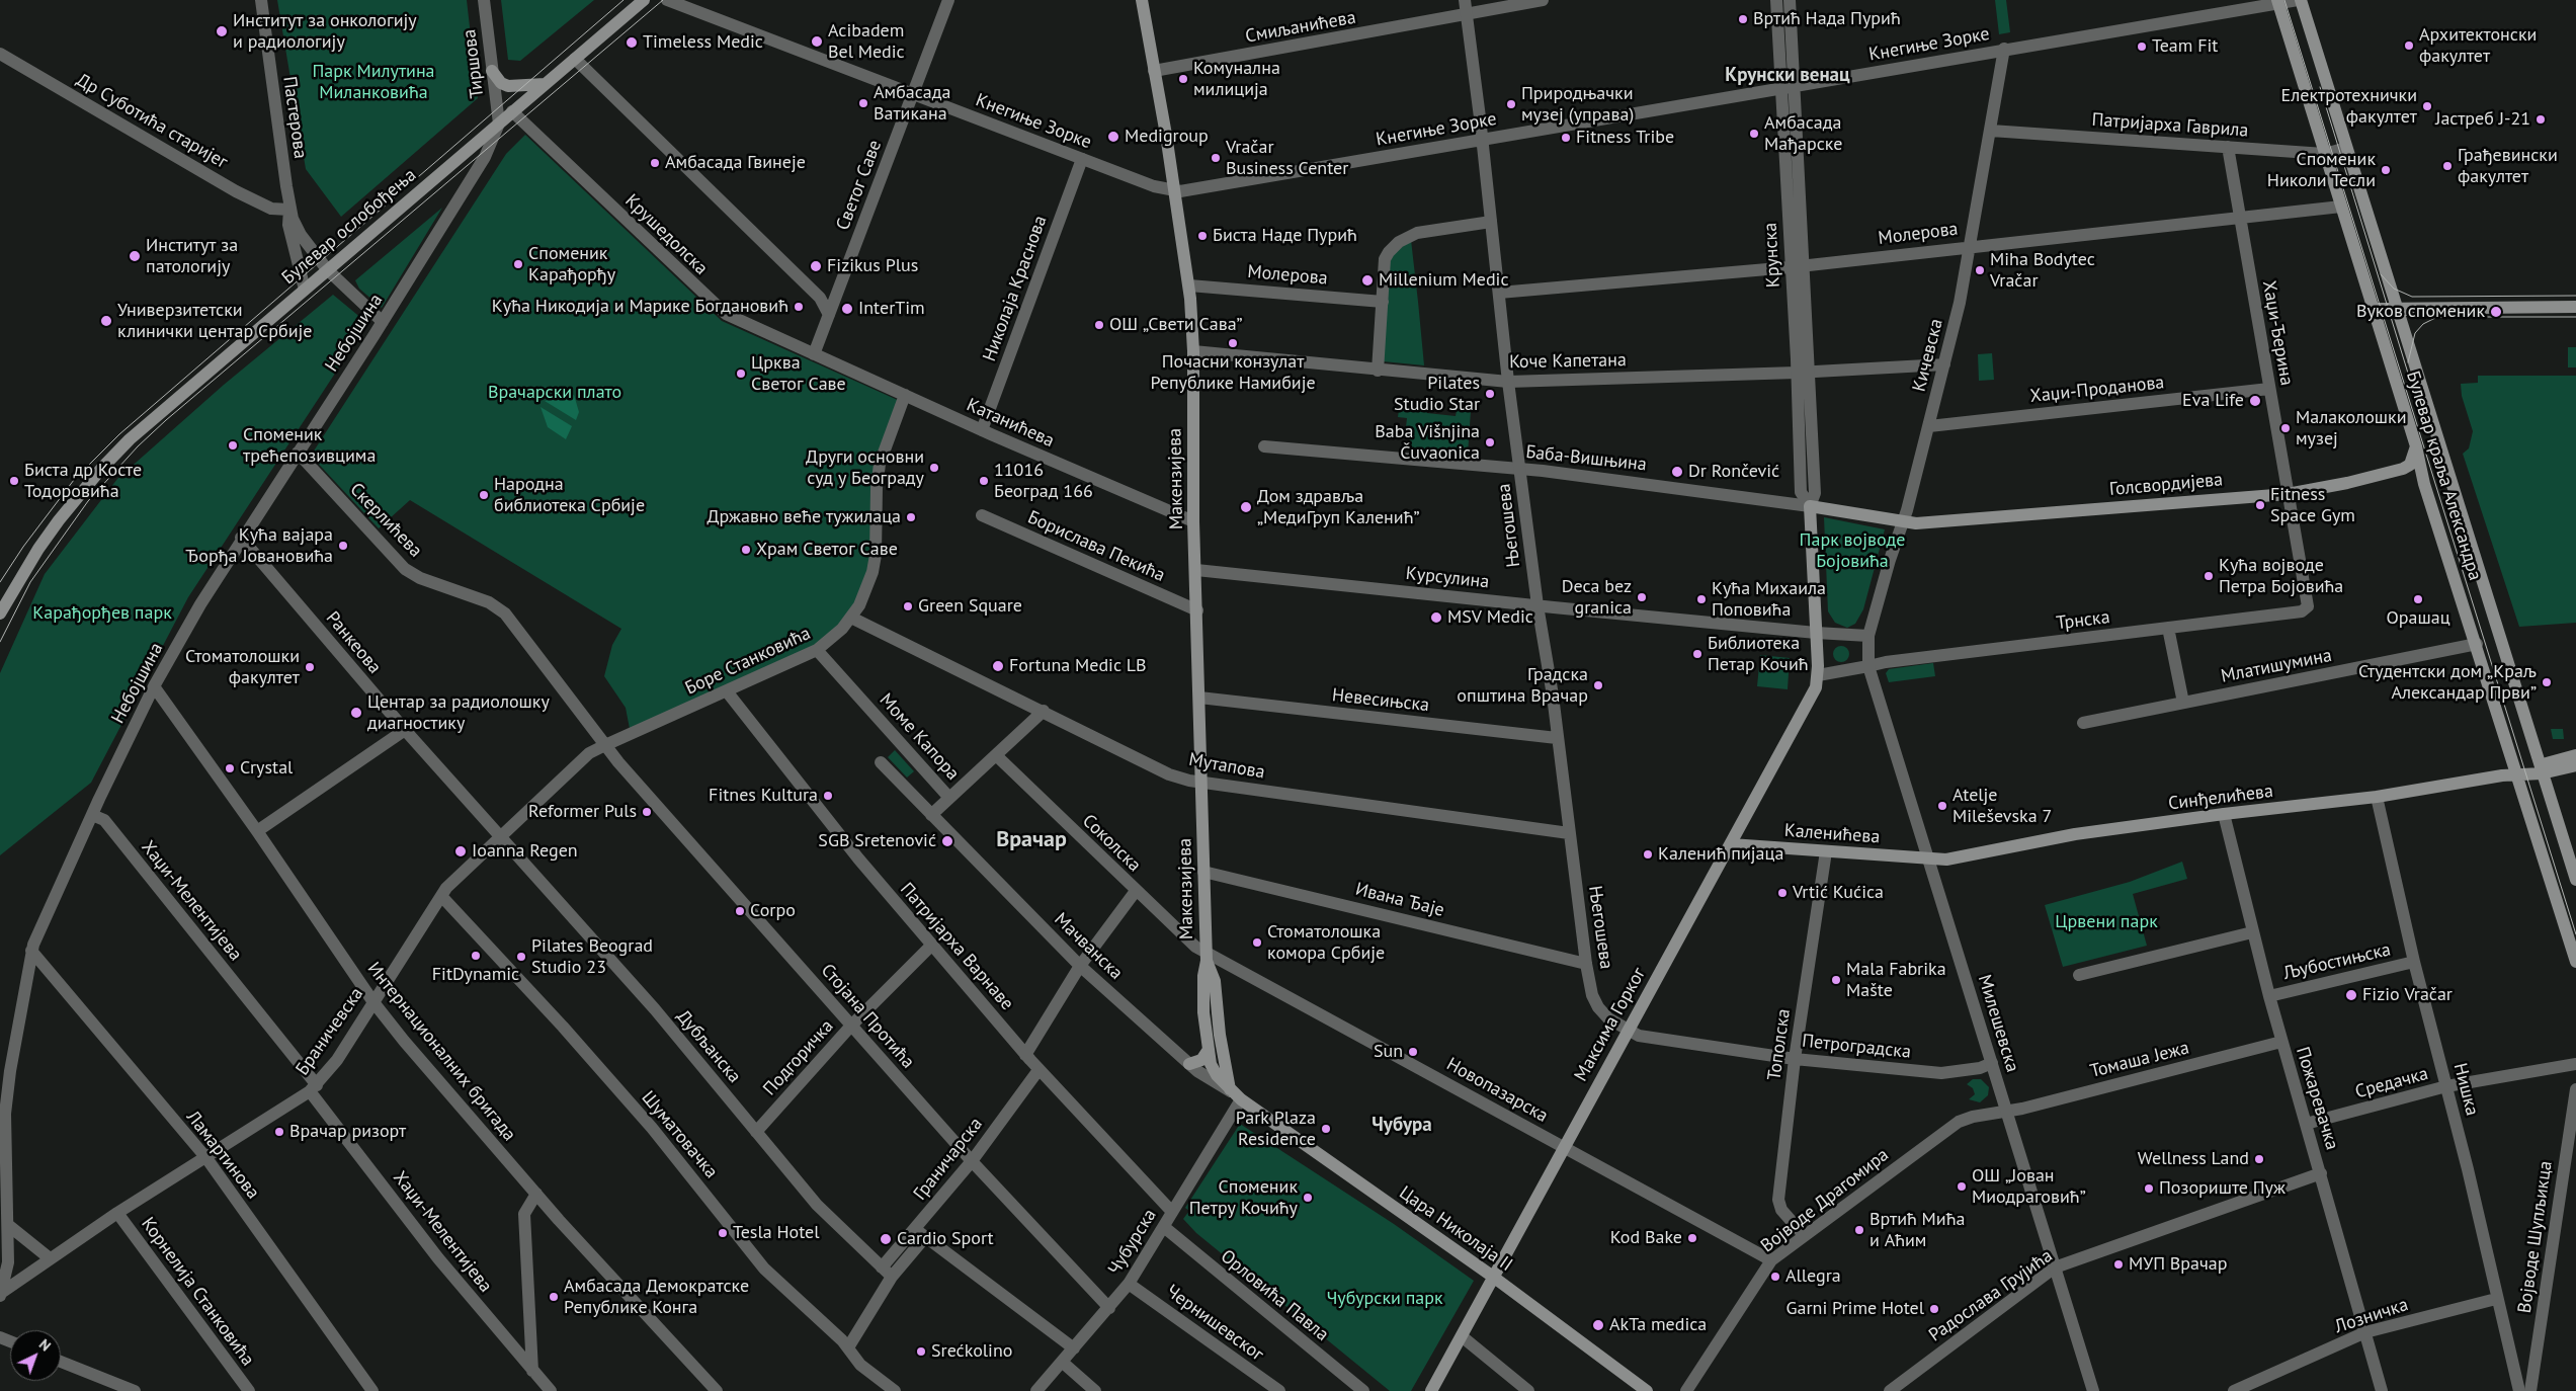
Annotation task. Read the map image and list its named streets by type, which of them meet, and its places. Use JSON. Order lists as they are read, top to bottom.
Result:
{
  "streets": {
    "main road": [
      "Булевар ослобођења",
      "Крунска",
      "Баба-Вишњина",
      "Булевар краља Александра",
      "Макензијева",
      "Голсвордијева",
      "Синђелићева",
      "Каленићева",
      "Максима Горког",
      "Цара Николаја II"
    ],
    "street": [
      "Смиљанићева",
      "Кнегиње Зорке",
      "Тиршова",
      "Пастерова",
      "Др Суботића старијег",
      "Патријарха Гаврила",
      "Светог Саве",
      "Молерова",
      "Крушедолска",
      "Николаја Краснова",
      "Небојшина",
      "Хаџи-Ђерина",
      "Кичевска",
      "Коче Капетана",
      "Хаџи-Проданова",
      "Катанићева",
      "Скерлићева",
      "Његошева",
      "Борислава Пекића",
      "Курсулина",
      "Трнска",
      "Ранкеова",
      "Боре Станковића",
      "Млатишумина",
      "Невесињска",
      "Моме Капора",
      "Мутапова",
      "Соколска",
      "Ивана Ђаје",
      "Хаџи-Мелентијева",
      "Патријарха Варнаве",
      "Мачванска",
      "Љубостињска",
      "Стојана Протића",
      "Милешевска",
      "Браничевска",
      "Тополска",
      "Дубљанска",
      "Петроградска",
      "Интернационалних бригада",
      "Подгоричка",
      "Томаша Јежа",
      "Средачка",
      "Нишка",
      "Новопазарска",
      "Пожаревачка",
      "Шуматовачка",
      "Ламартинова",
      "Граничарска",
      "Војводе Драгомира",
      "Војводе Шупљикца",
      "Чубурска",
      "Корнелија Станковића",
      "Орловића Павла",
      "Радослава Грујића",
      "Лозничка",
      "Чернишевског"
    ]
  },
  "crossings": [
    ["Смиљанићева", "Макензијева"],
    ["Смиљанићева", "Његошева"],
    ["Кнегиње Зорке", "Светог Саве"],
    ["Кнегиње Зорке", "Крунска"],
    ["Кнегиње Зорке", "Николаја Краснова"],
    ["Кнегиње Зорке", "Кичевска"],
    ["Кнегиње Зорке", "Булевар краља Александра"],
    ["Кнегиње Зорке", "Макензијева"],
    ["Кнегиње Зорке", "Његошева"],
    ["Тиршова", "Булевар ослобођења"],
    ["Тиршова", "Небојшина"],
    ["Пастерова", "Др Суботића старијег"],
    ["Пастерова", "Булевар ослобођења"],
    ["Пастерова", "Небојшина"],
    ["Патријарха Гаврила", "Хаџи-Ђерина"],
    ["Патријарха Гаврила", "Кичевска"],
    ["Патријарха Гаврила", "Булевар краља Александра"],
    ["Светог Саве", "Крушедолска"],
    ["Светог Саве", "Катанићева"],
    ["Булевар ослобођења", "Крушедолска"],
    ["Булевар ослобођења", "Небојшина"],
    ["Молерова", "Крунска"],
    ["Молерова", "Хаџи-Ђерина"],
    ["Молерова", "Кичевска"],
    ["Молерова", "Булевар краља Александра"],
    ["Молерова", "Макензијева"],
    ["Молерова", "Његошева"],
    ["Крушедолска", "Катанићева"],
    ["Крунска", "Коче Капетана"],
    ["Крунска", "Баба-Вишњина"],
    ["Крунска", "Курсулина"],
    ["Крунска", "Трнска"],
    ["Крунска", "Максима Горког"],
    ["Николаја Краснова", "Катанићева"],
    ["Небојшина", "Скерлићева"],
    ["Небојшина", "Ранкеова"],
    ["Небојшина", "Хаџи-Мелентијева"],
    ["Небојшина", "Браничевска"],
    ["Небојшина", "Интернационалних бригада"],
    ["Небојшина", "Ламартинова"],
    ["Хаџи-Ђерина", "Хаџи-Проданова"],
    ["Хаџи-Ђерина", "Голсвордијева"],
    ["Хаџи-Ђерина", "Трнска"],
    ["Кичевска", "Коче Капетана"],
    ["Кичевска", "Хаџи-Проданова"],
    ["Кичевска", "Баба-Вишњина"],
    ["Кичевска", "Голсвордијева"],
    ["Кичевска", "Курсулина"],
    ["Кичевска", "Трнска"],
    ["Кичевска", "Милешевска"],
    ["Коче Капетана", "Макензијева"],
    ["Коче Капетана", "Његошева"],
    ["Катанићева", "Макензијева"],
    ["Катанићева", "Боре Станковића"],
    ["Баба-Вишњина", "Голсвордијева"],
    ["Баба-Вишњина", "Његошева"],
    ["Булевар краља Александра", "Голсвордијева"],
    ["Булевар краља Александра", "Млатишумина"],
    ["Булевар краља Александра", "Синђелићева"],
    ["Макензијева", "Борислава Пекића"],
    ["Макензијева", "Курсулина"],
    ["Макензијева", "Невесињска"],
    ["Макензијева", "Мутапова"],
    ["Макензијева", "Соколска"],
    ["Макензијева", "Ивана Ђаје"],
    ["Макензијева", "Мачванска"],
    ["Макензијева", "Новопазарска"],
    ["Макензијева", "Цара Николаја II"],
    ["Макензијева", "Чубурска"],
    ["Скерлићева", "Боре Станковића"],
    ["Скерлићева", "Стојана Протића"],
    ["Скерлићева", "Браничевска"],
    ["Његошева", "Курсулина"],
    ["Његошева", "Невесињска"],
    ["Његошева", "Мутапова"],
    ["Његошева", "Ивана Ђаје"],
    ["Његошева", "Максима Горког"],
    ["Његошева", "Петроградска"],
    ["Трнска", "Милешевска"],
    ["Трнска", "Максима Горког"],
    ["Ранкеова", "Браничевска"],
    ["Ранкеова", "Дубљанска"],
    ["Боре Станковића", "Моме Капора"],
    ["Боре Станковића", "Мутапова"],
    ["Боре Станковића", "Патријарха Варнаве"],
    ["Боре Станковића", "Стојана Протића"],
    ["Боре Станковића", "Браничевска"],
    ["Моме Капора", "Мачванска"],
    ["Синђелићева", "Каленићева"],
    ["Синђелићева", "Милешевска"],
    ["Синђелићева", "Нишка"],
    ["Синђелићева", "Пожаревачка"],
    ["Каленићева", "Милешевска"],
    ["Каленићева", "Максима Горког"],
    ["Каленићева", "Тополска"],
    ["Соколска", "Новопазарска"],
    ["Хаџи-Мелентијева", "Браничевска"],
    ["Патријарха Варнаве", "Подгоричка"],
    ["Патријарха Варнаве", "Граничарска"],
    ["Патријарха Варнаве", "Чубурска"],
    ["Мачванска", "Цара Николаја II"],
    ["Мачванска", "Чубурска"],
    ["Љубостињска", "Нишка"],
    ["Љубостињска", "Пожаревачка"],
    ["Стојана Протића", "Браничевска"],
    ["Стојана Протића", "Подгоричка"],
    ["Стојана Протића", "Граничарска"],
    ["Стојана Протића", "Чубурска"],
    ["Милешевска", "Петроградска"],
    ["Милешевска", "Томаша Јежа"],
    ["Милешевска", "Војводе Драгомира"],
    ["Милешевска", "Радослава Грујића"],
    ["Максима Горког", "Петроградска"],
    ["Максима Горког", "Новопазарска"],
    ["Максима Горког", "Цара Николаја II"],
    ["Браничевска", "Дубљанска"],
    ["Браничевска", "Интернационалних бригада"],
    ["Браничевска", "Шуматовачка"],
    ["Браничевска", "Ламартинова"],
    ["Браничевска", "Корнелија Станковића"],
    ["Тополска", "Петроградска"],
    ["Тополска", "Војводе Драгомира"],
    ["Дубљанска", "Подгоричка"],
    ["Дубљанска", "Граничарска"],
    ["Томаша Јежа", "Пожаревачка"],
    ["Томаша Јежа", "Војводе Драгомира"],
    ["Средачка", "Нишка"],
    ["Средачка", "Пожаревачка"],
    ["Нишка", "Лозничка"],
    ["Новопазарска", "Војводе Драгомира"],
    ["Пожаревачка", "Радослава Грујића"],
    ["Пожаревачка", "Лозничка"],
    ["Шуматовачка", "Граничарска"],
    ["Цара Николаја II", "Чубурска"],
    ["Чубурска", "Орловића Павла"],
    ["Чубурска", "Чернишевског"]
  ],
  "districts": ["Крунски венац", "Врачар", "Чубура"],
  "parks": [
    "Парк Милутина Миланковића",
    "Врачарски плато",
    "Парк војводе Бојовића",
    "Карађорђев парк",
    "Црвени парк",
    "Чубурски парк"
  ],
  "places": [
    "Вртић Нада Пурић",
    "Институт за онкологију и радиологију",
    "Acibadem Bel Medic",
    "Timeless Medic",
    "Архитектонски факултет",
    "Team Fit",
    "Комунална милиција",
    "Амбасада Ватикана",
    "Природњачки музеј (управа)",
    "Електротехнички факултет",
    "Јастреб Ј-21",
    "Амбасада Мађарске",
    "Medigroup",
    "Fitness Tribe",
    "Vračar Business Center",
    "Амбасада Гвинеје",
    "Грађевински факултет",
    "Споменик Николи Тесли",
    "Биста Наде Пурић",
    "Институт за патологију",
    "Споменик Карађорђу",
    "Fizikus Plus",
    "Miha Bodytec Vračar",
    "Millenium Medic",
    "Кућа Никодија и Марике Богдановић",
    "InterTim",
    "Вуков споменик",
    "Универзитетски клинички центар Србије",
    "ОШ „Свети Сава”",
    "Почасни конзулат Републике Намибије",
    "Црква Светог Саве",
    "Pilates Studio Star",
    "Eva Life",
    "Малаколошки музеј",
    "Baba Višnjina Čuvaonica",
    "Споменик трећепозивцима",
    "Други основни суд у Београду",
    "Dr Rončević",
    "Биста др Косте Тодоровића",
    "11016 Београд 166",
    "Народна библиотека Србије",
    "Fitness Space Gym",
    "Дом здравља „МедиГруп Каленић”",
    "Државно веће тужилаца",
    "Кућа вајара Ђорђа Јовановића",
    "Храм Светог Саве",
    "Кућа војводе Петра Бојовића",
    "Deca bez granica",
    "Кућа Михаила Поповића",
    "Орашац",
    "Green Square",
    "MSV Medic",
    "Библиотека Петар Кочић",
    "Fortuna Medic LB",
    "Стоматолошки факултет",
    "Студентски дом „Краљ Александар Први”",
    "Градска општина Врачар",
    "Центар за радиолошку диагностику",
    "Crystal",
    "Fitnes Kultura",
    "Atelje Mileševska 7",
    "Reformer Puls",
    "SGB Sretenović",
    "Ioanna Regen",
    "Каленић пијаца",
    "Vrtić Kućica",
    "Corpo",
    "Стоматолошка комора Србије",
    "FitDynamic",
    "Pilates Beograd Studio 23",
    "Mala Fabrika Mašte",
    "Fizio Vračar",
    "Sun",
    "Park Plaza Residence",
    "Врачар ризорт",
    "Wellness Land",
    "ОШ „Јован Миодраговић”",
    "Позориште Пуж",
    "Споменик Петру Кочићу",
    "Вртић Мића и Аћим",
    "Tesla Hotel",
    "Kod Bake",
    "Cardio Sport",
    "МУП Врачар",
    "Allegra",
    "Амбасада Демократске Републике Конга",
    "Garni Prime Hotel",
    "AkTa medica",
    "Srećkolino"
  ],
  "north": "top right"
}
